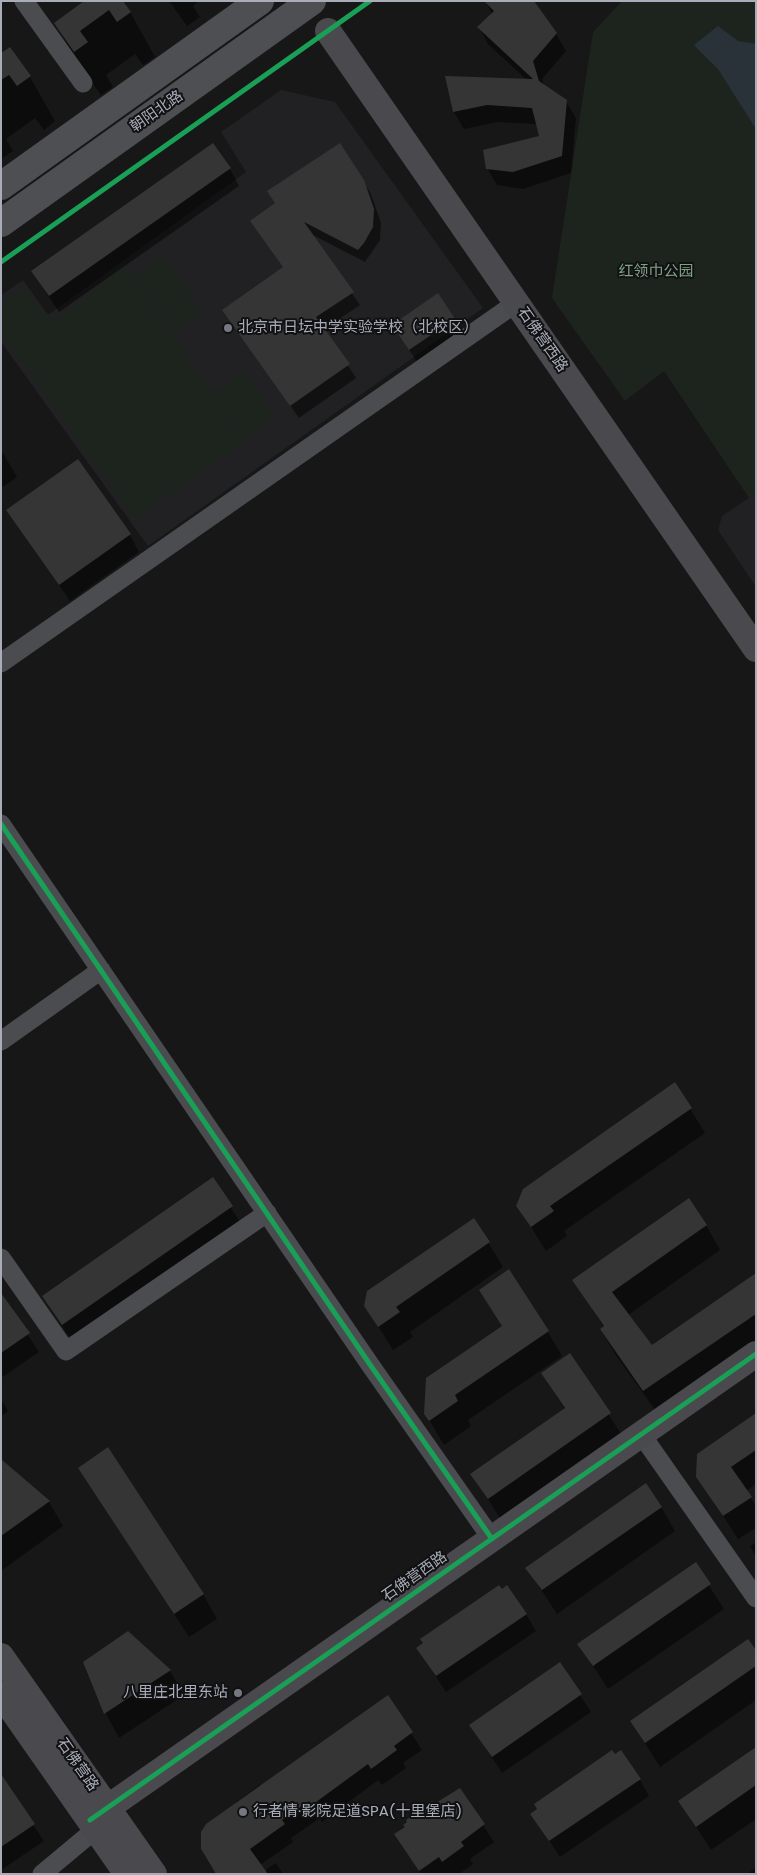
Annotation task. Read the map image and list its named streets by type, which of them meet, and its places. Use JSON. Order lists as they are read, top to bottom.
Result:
{
  "streets": {
    "main road": ["朝阳北路"],
    "street": ["石佛营西路", "石佛营路"]
  },
  "crossings": [
    ["石佛营西路", "石佛营路"]
  ],
  "parks": ["红领巾公园"],
  "places": ["北京市日坛中学实验学校（北校区）", "八里庄北里东站", "行者情·影院足道SPA(十里堡店)"]
}
